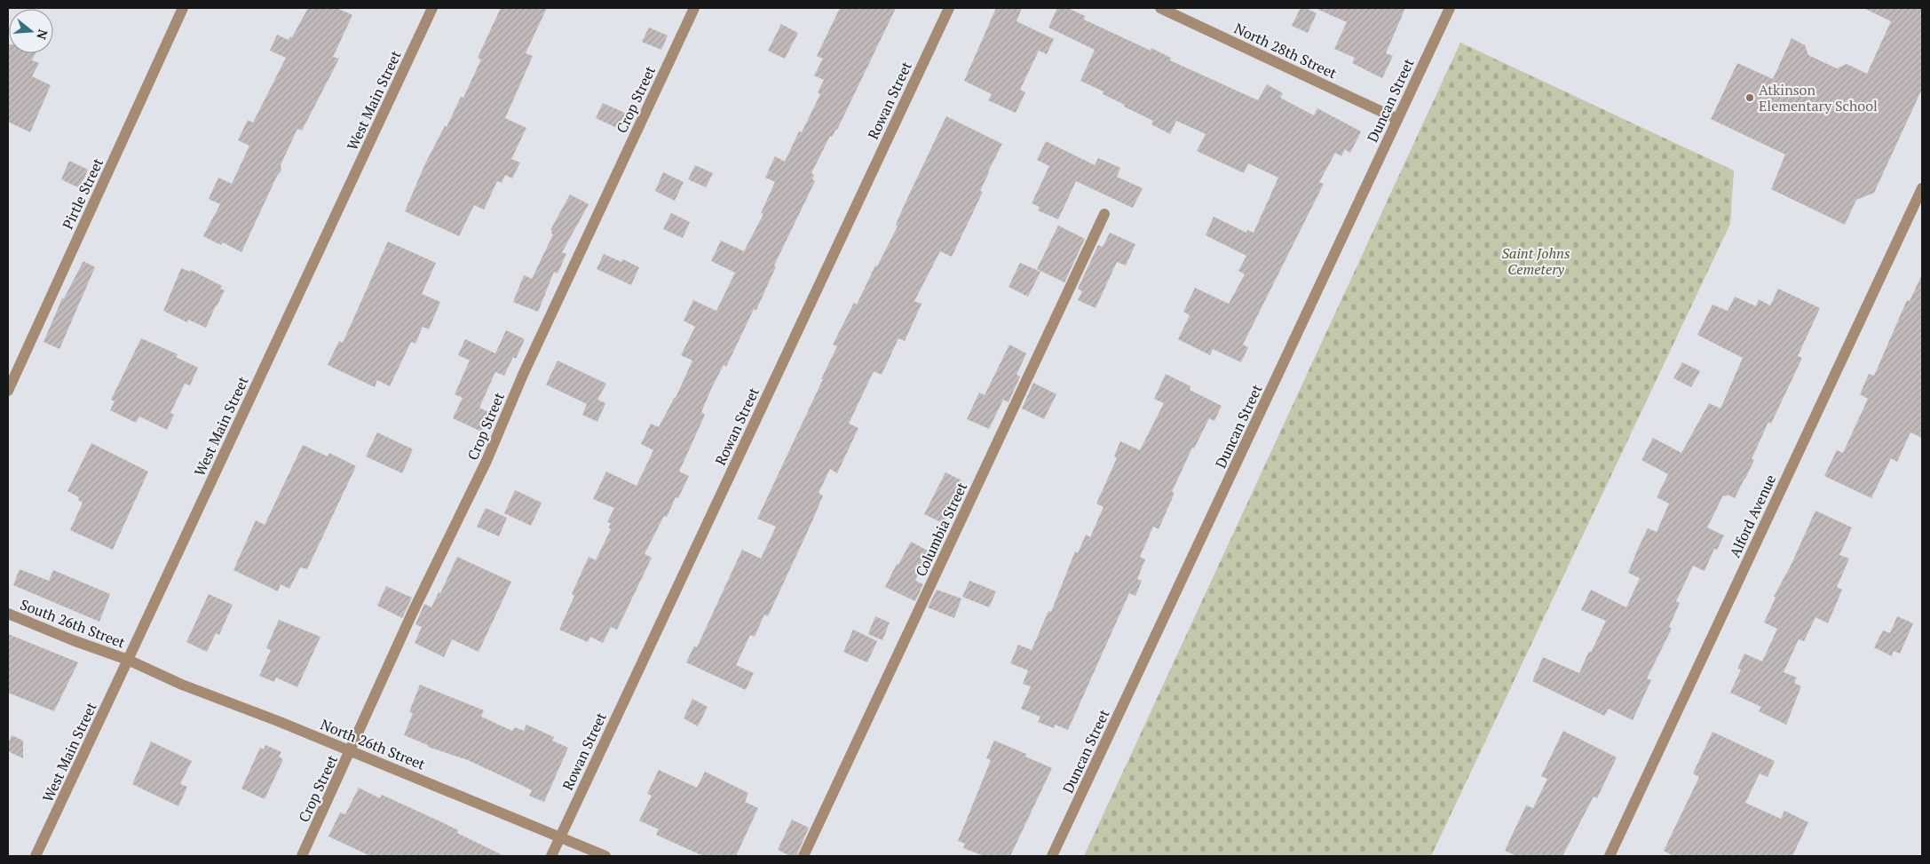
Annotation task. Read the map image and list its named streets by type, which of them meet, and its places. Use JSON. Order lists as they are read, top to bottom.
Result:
{
  "streets": {
    "street": [
      "North 28th Street",
      "Crop Street",
      "West Main Street",
      "Rowan Street",
      "Duncan Street",
      "Pirtle Street",
      "Alford Avenue",
      "Columbia Street",
      "South 26th Street",
      "North 26th Street"
    ]
  },
  "crossings": [
    ["North 28th Street", "Duncan Street"],
    ["Crop Street", "North 26th Street"],
    ["West Main Street", "South 26th Street"],
    ["West Main Street", "North 26th Street"],
    ["Rowan Street", "North 26th Street"],
    ["South 26th Street", "North 26th Street"]
  ],
  "parks": ["Saint Johns Cemetery"],
  "places": ["Atkinson Elementary School"],
  "north": "right"
}
